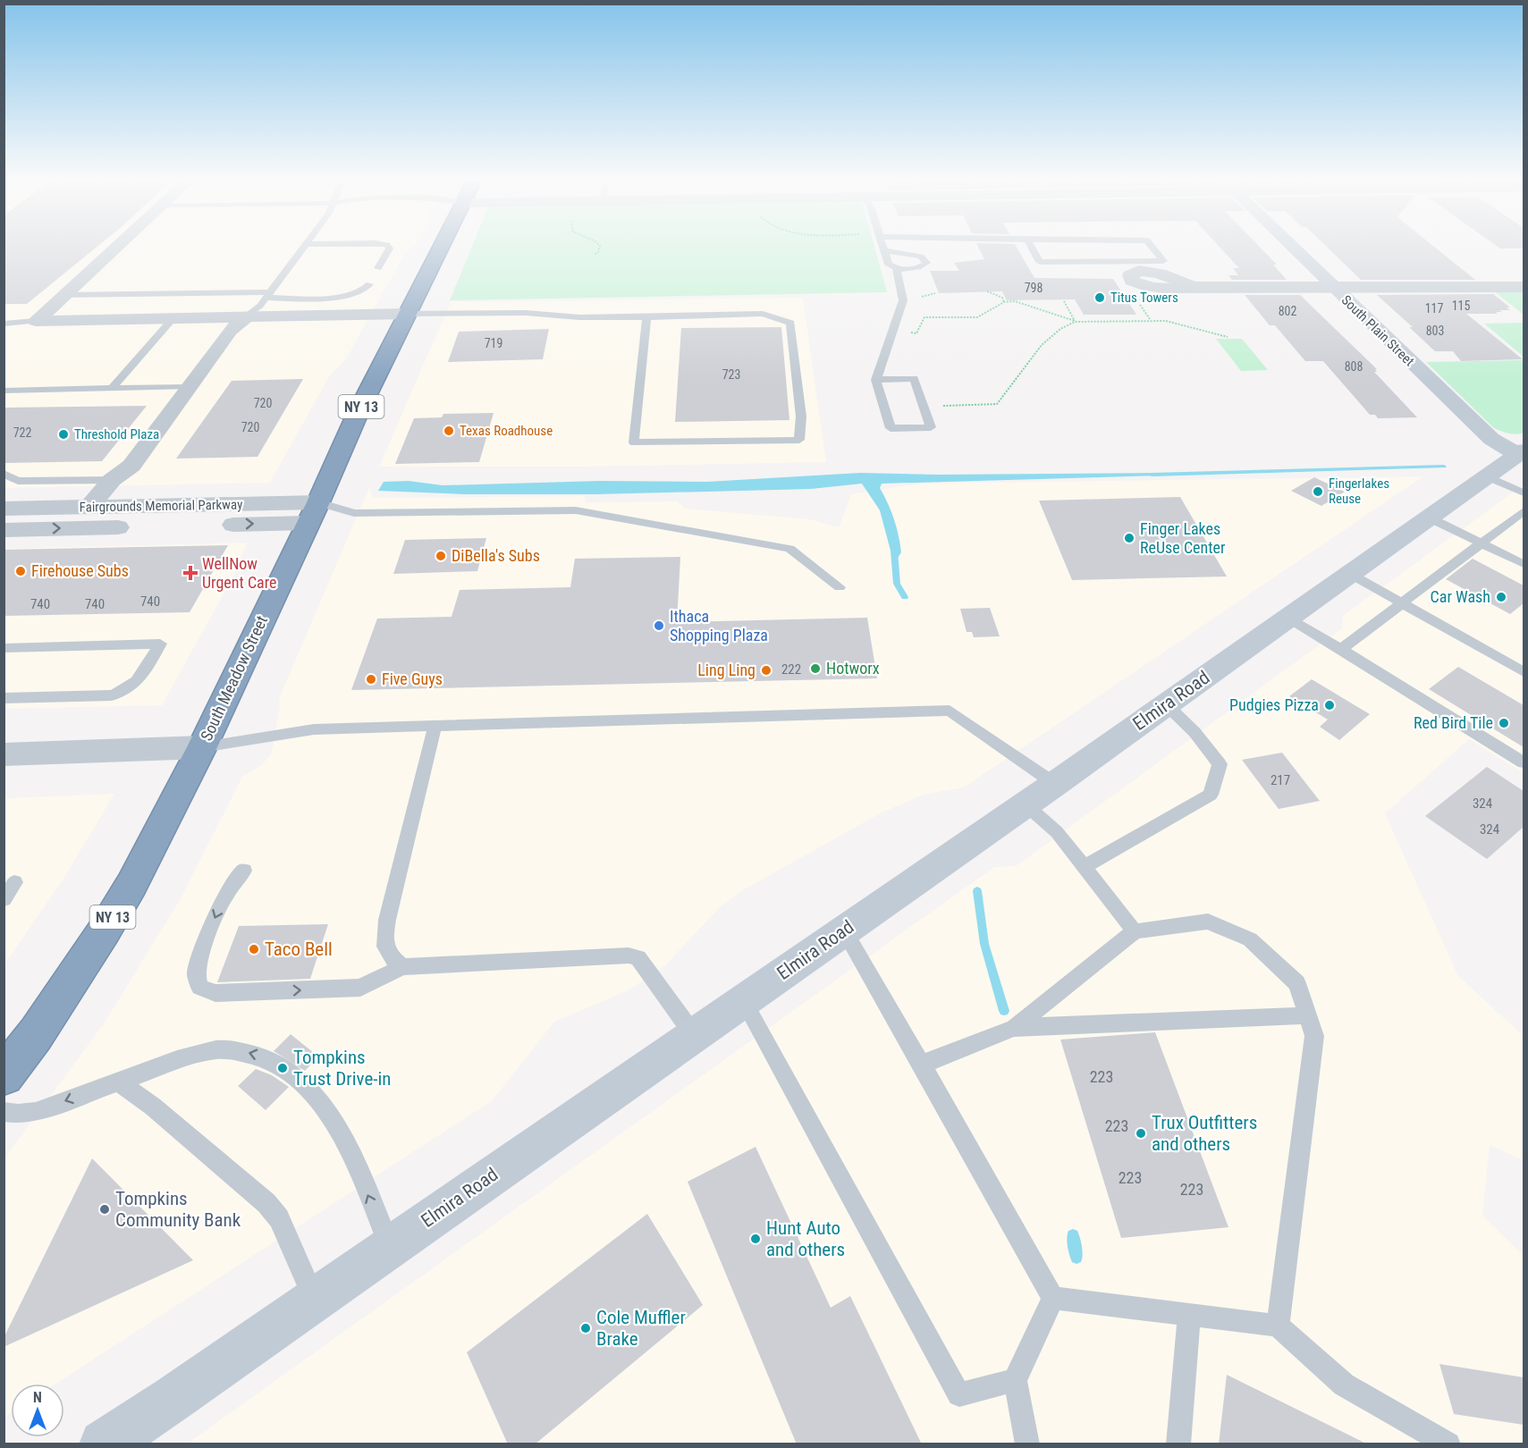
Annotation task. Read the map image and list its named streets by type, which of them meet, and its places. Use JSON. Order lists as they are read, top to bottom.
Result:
{
  "streets": {
    "highway": ["NY 13", "South Meadow Street"],
    "street": ["South Plain Street", "Fairgrounds Memorial Parkway", "Elmira Road"]
  },
  "crossings": [
    ["South Plain Street", "Elmira Road"],
    ["Fairgrounds Memorial Parkway", "South Meadow Street"]
  ],
  "places": {
    "other": [
      "Titus Towers",
      "Texas Roadhouse",
      "Threshold Plaza",
      "Fingerlakes Reuse",
      "Finger Lakes ReUse Center",
      "DiBella's Subs",
      "Firehouse Subs",
      "Car Wash",
      "Ithaca Shopping Plaza",
      "Hotworx",
      "Ling Ling",
      "Five Guys",
      "Pudgies Pizza",
      "Red Bird Tile",
      "Taco Bell",
      "Tompkins Trust Drive-in",
      "Trux Outfitters and others",
      "Tompkins Community Bank",
      "Hunt Auto and others",
      "Cole Muffler Brake"
    ],
    "health": ["WellNow Urgent Care"]
  },
  "house_numbers": [
    "798",
    "115",
    "117",
    "802",
    "803",
    "719",
    "808",
    "723",
    "720",
    "720",
    "722",
    "740",
    "740",
    "740",
    "222",
    "217",
    "324",
    "324",
    "223",
    "223",
    "223",
    "223"
  ],
  "north": "top"
}
